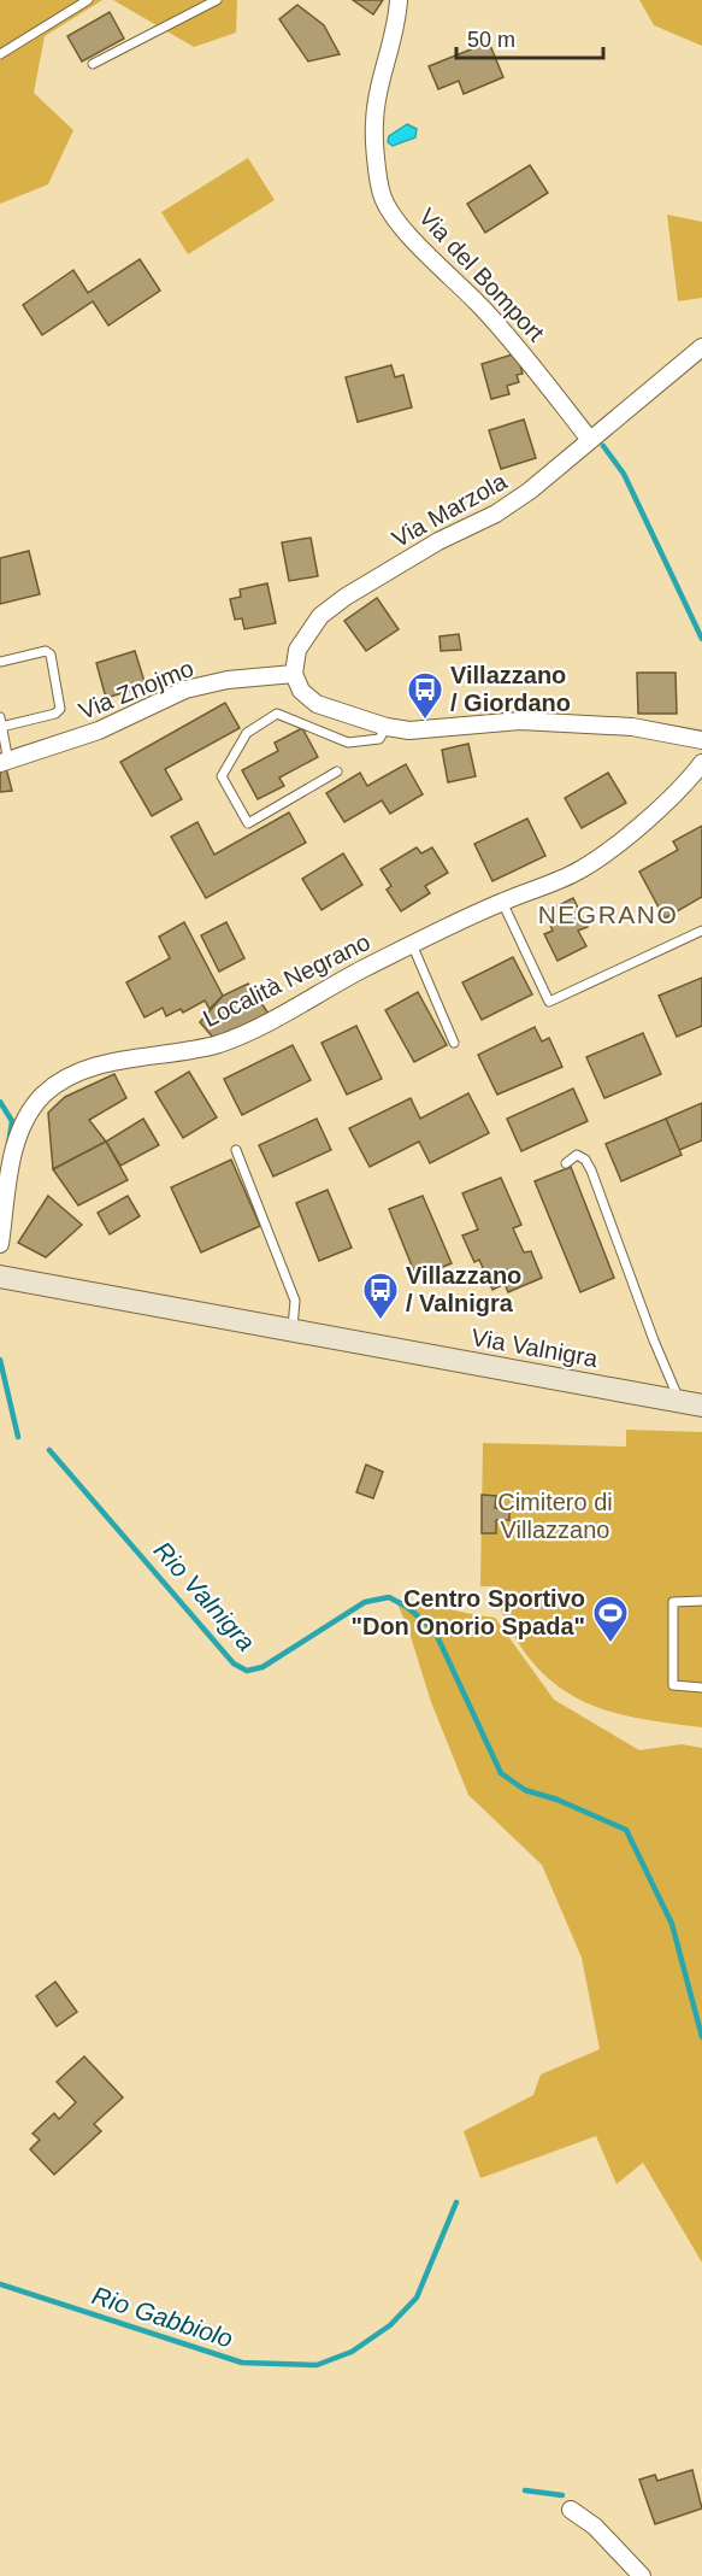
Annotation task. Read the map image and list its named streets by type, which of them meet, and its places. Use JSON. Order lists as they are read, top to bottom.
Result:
{
  "streets": {
    "main road": ["Via Valnigra"],
    "street": [
      "Via del Bomport",
      "Via Marzola",
      "Via Znojmo",
      "Località Negrano"
    ]
  },
  "crossings": [
    ["Via del Bomport", "Via Marzola"],
    ["Via Marzola", "Via Znojmo"]
  ],
  "districts": ["NEGRANO"],
  "water": ["Rio Valnigra", "Rio Gabbiolo"],
  "parks": ["Cimitero di Villazzano"],
  "places": {
    "bus stop": ["Villazzano / Giordano", "Villazzano / Valnigra"],
    "sports": ["Centro Sportivo \"Don Onorio Spada\""]
  },
  "scale_bar": "50 m"
}
